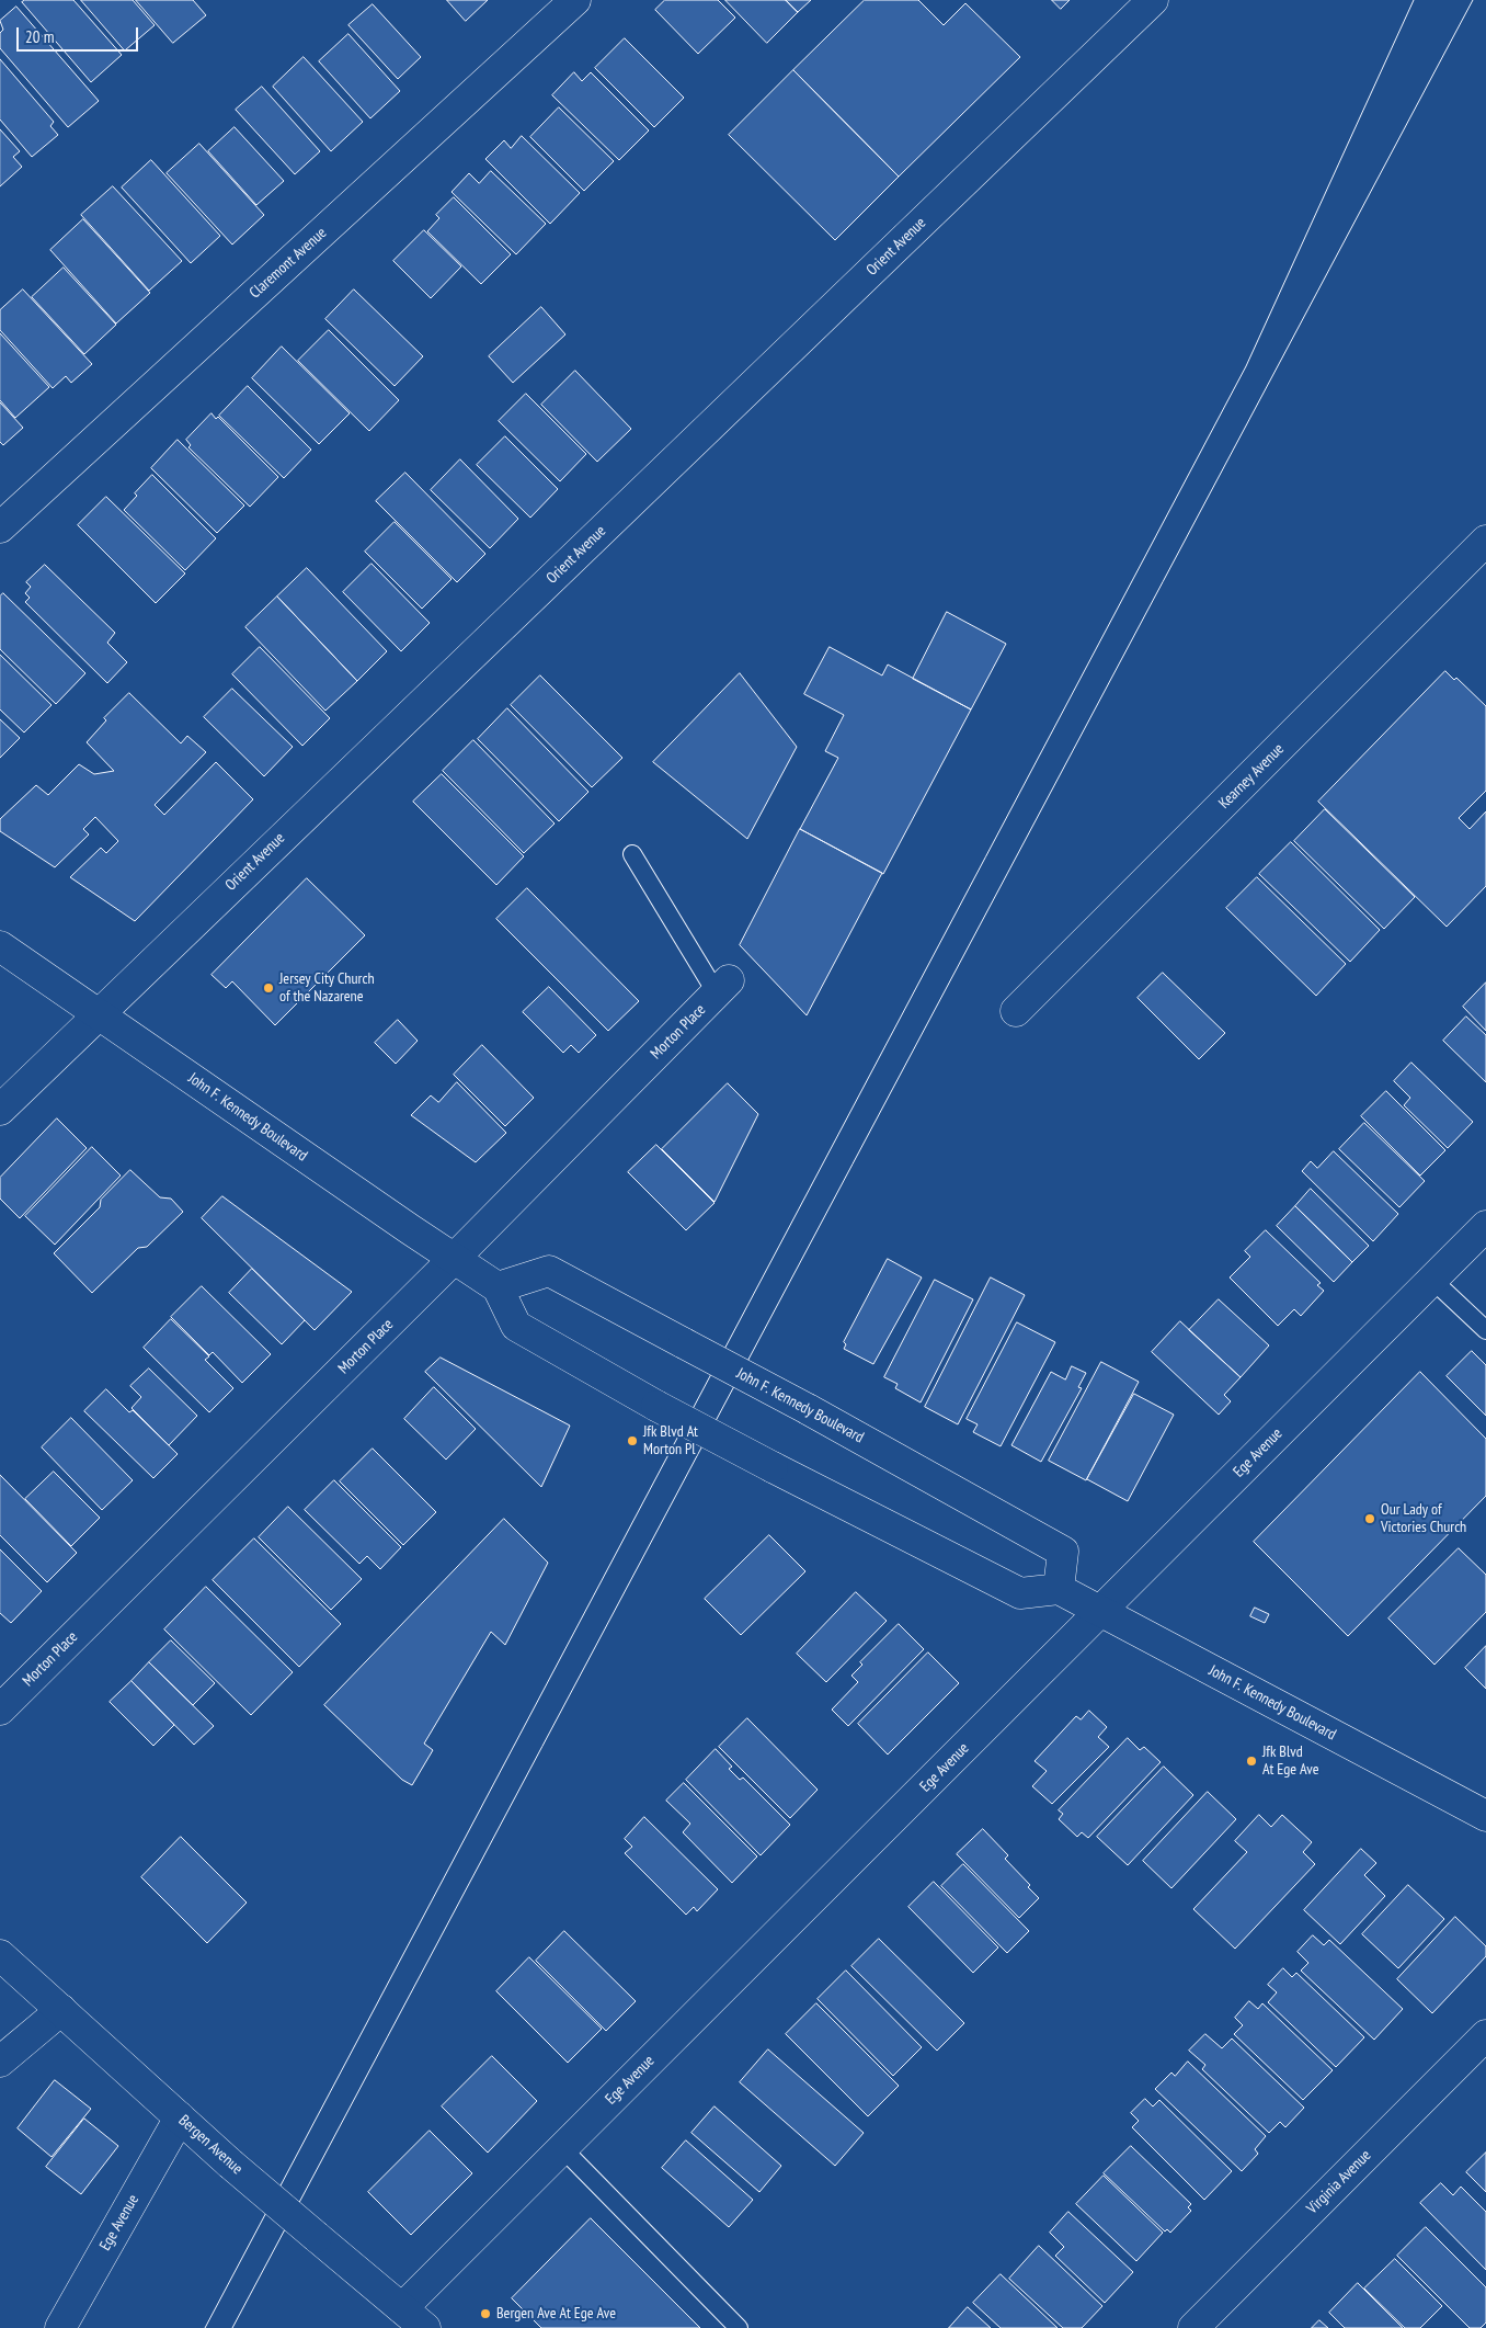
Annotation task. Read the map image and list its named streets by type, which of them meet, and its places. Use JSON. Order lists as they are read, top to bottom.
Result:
{
  "streets": {
    "street": [
      "Orient Avenue",
      "Claremont Avenue",
      "Kearney Avenue",
      "Morton Place",
      "John F. Kennedy Boulevard",
      "Ege Avenue",
      "Bergen Avenue",
      "Virginia Avenue"
    ]
  },
  "crossings": [
    ["Orient Avenue", "John F. Kennedy Boulevard"],
    ["Morton Place", "John F. Kennedy Boulevard"],
    ["John F. Kennedy Boulevard", "Ege Avenue"],
    ["Ege Avenue", "Bergen Avenue"]
  ],
  "places": [
    "Jersey City Church of the Nazarene",
    "Jfk Blvd At Morton Pl",
    "Our Lady of Victories Church",
    "Jfk Blvd At Ege Ave",
    "Bergen Ave At Ege Ave"
  ],
  "scale_bar": "20 m"
}
